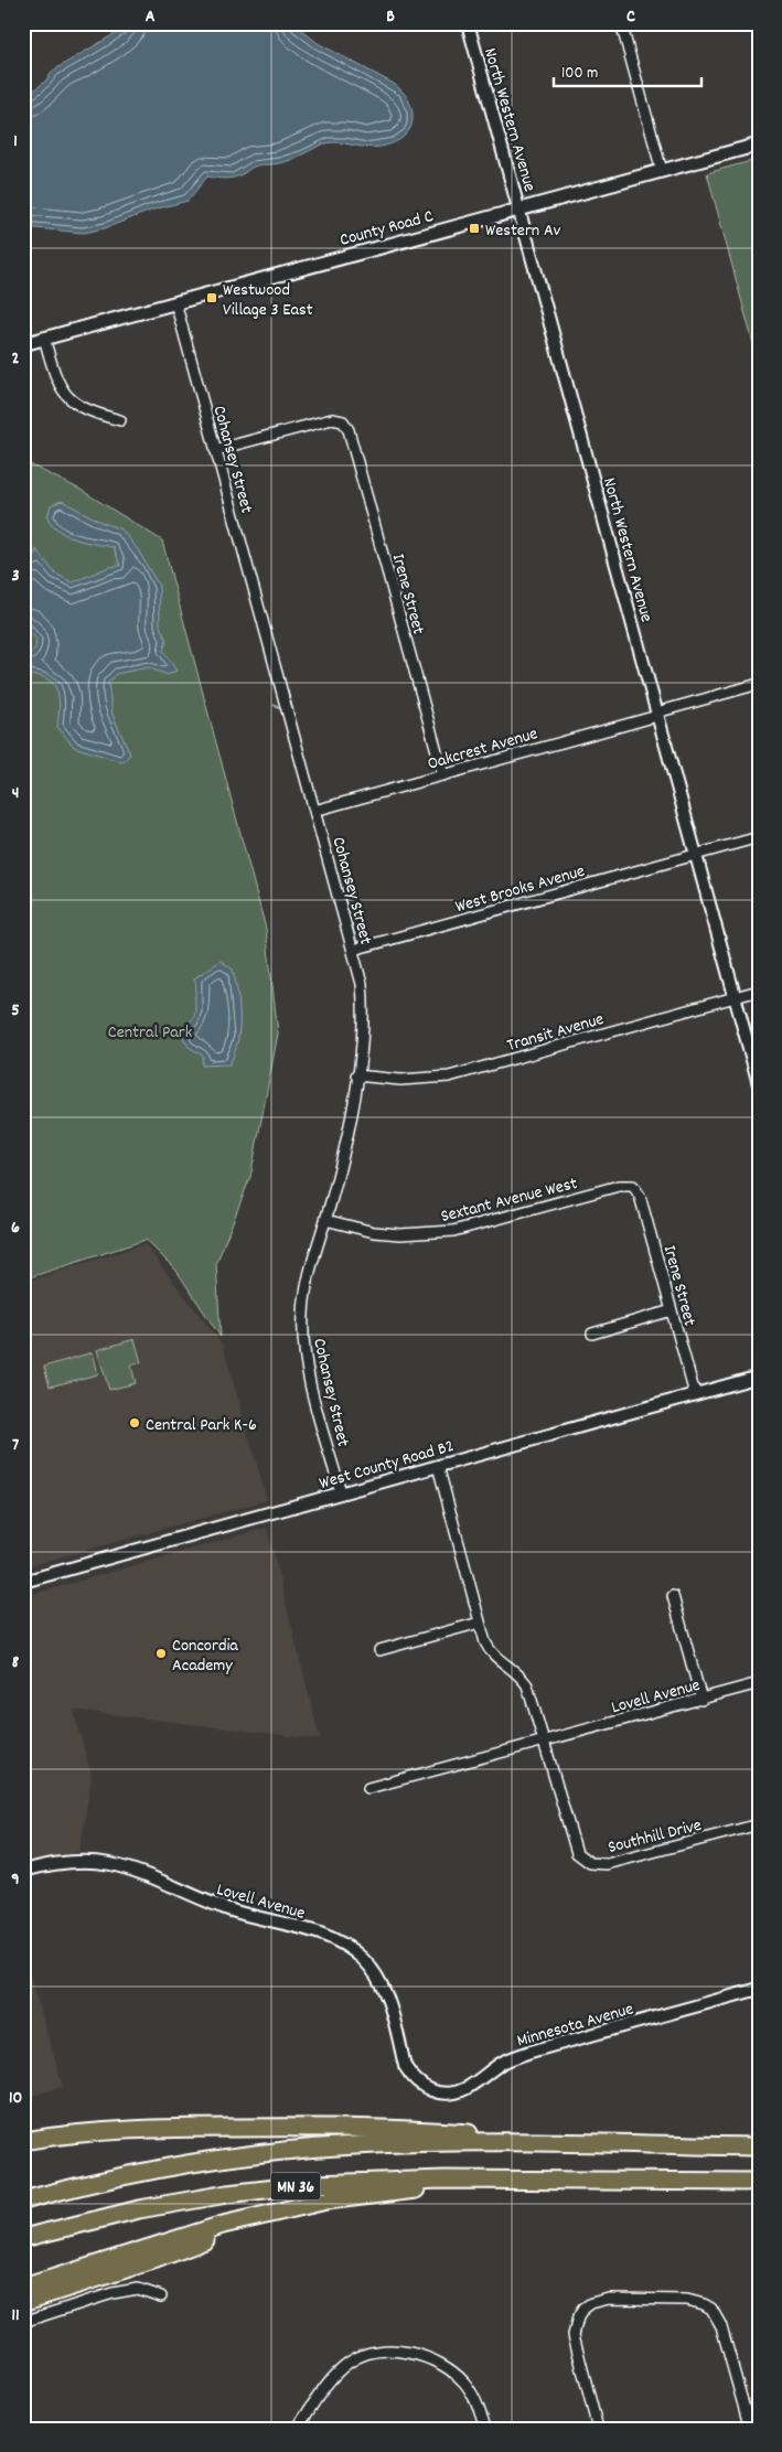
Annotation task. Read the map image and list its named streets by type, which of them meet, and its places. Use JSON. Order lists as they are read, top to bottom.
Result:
{
  "streets": {
    "highway": ["MN 36"],
    "main road": ["County Road C"],
    "street": [
      "North Western Avenue",
      "Cohansey Street",
      "Irene Street",
      "Oakcrest Avenue",
      "West Brooks Avenue",
      "Transit Avenue",
      "Sextant Avenue West",
      "West County Road B2",
      "Lovell Avenue",
      "Southhill Drive",
      "Minnesota Avenue"
    ]
  },
  "crossings": [
    ["North Western Avenue", "County Road C"],
    ["North Western Avenue", "Oakcrest Avenue"],
    ["North Western Avenue", "West Brooks Avenue"],
    ["North Western Avenue", "Transit Avenue"],
    ["County Road C", "Cohansey Street"],
    ["Cohansey Street", "Irene Street"],
    ["Cohansey Street", "Oakcrest Avenue"],
    ["Cohansey Street", "West Brooks Avenue"],
    ["Cohansey Street", "Transit Avenue"],
    ["Cohansey Street", "Sextant Avenue West"],
    ["Cohansey Street", "West County Road B2"],
    ["Irene Street", "Oakcrest Avenue"],
    ["Irene Street", "Sextant Avenue West"],
    ["Irene Street", "West County Road B2"],
    ["Lovell Avenue", "Southhill Drive"],
    ["Lovell Avenue", "Minnesota Avenue"]
  ],
  "parks": ["Central Park"],
  "places": {
    "transit": ["Western Av", "Westwood Village 3 East"],
    "other": ["Central Park K-6", "Concordia Academy"]
  },
  "scale_bar": "100 m",
  "grid": {
    "columns": ["A", "B", "C"],
    "rows": [
      "1",
      "2",
      "3",
      "4",
      "5",
      "6",
      "7",
      "8",
      "9",
      "10",
      "11"
    ]
  }
}
